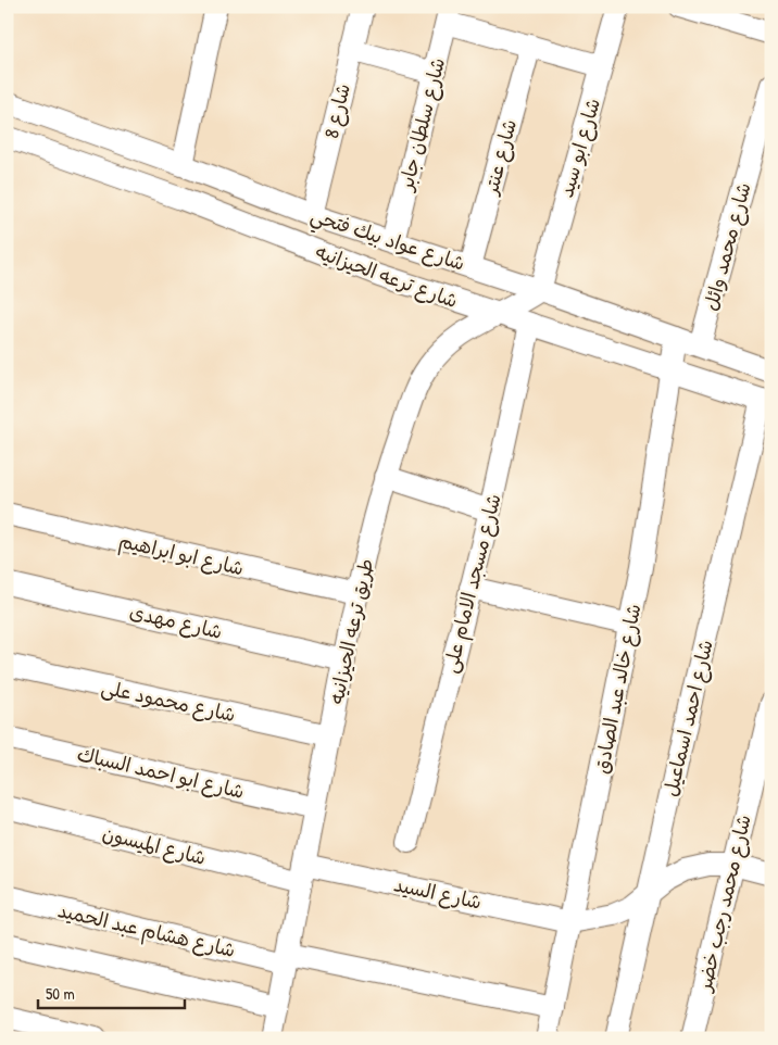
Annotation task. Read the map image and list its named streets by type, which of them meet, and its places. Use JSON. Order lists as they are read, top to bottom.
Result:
{
  "streets": {
    "street": [
      "شارع 8",
      "شارع سلطان جابر",
      "شارع ابو سيد",
      "شارع عنتر",
      "شارع عواد بيك فتحي",
      "شارع محمد وائل",
      "شارع ترعه الحيزانيه",
      "شارع ابو ابراهيم",
      "شارع مسجد الامام على",
      "شارع مهدى",
      "طريق ترعه الحيزانيه",
      "شارع خالد عبد الصادق",
      "شارع محمود على",
      "شارع احمد اسماعيل",
      "شارع ابو احمد السباك",
      "شارع الميسون",
      "شارع السيد",
      "شارع محمد رجب خضر",
      "شارع هشام عبد الحميد"
    ]
  },
  "crossings": [
    ["شارع 8", "شارع عواد بيك فتحي"],
    ["شارع سلطان جابر", "شارع عواد بيك فتحي"],
    ["شارع ابو سيد", "شارع عواد بيك فتحي"],
    ["شارع ابو سيد", "طريق ترعه الحيزانيه"],
    ["شارع عنتر", "شارع عواد بيك فتحي"],
    ["شارع عواد بيك فتحي", "شارع محمد وائل"],
    ["شارع عواد بيك فتحي", "طريق ترعه الحيزانيه"],
    ["شارع عواد بيك فتحي", "شارع خالد عبد الصادق"],
    ["شارع ترعه الحيزانيه", "شارع مسجد الامام على"],
    ["شارع ترعه الحيزانيه", "طريق ترعه الحيزانيه"],
    ["شارع ترعه الحيزانيه", "شارع خالد عبد الصادق"],
    ["شارع ترعه الحيزانيه", "شارع احمد اسماعيل"],
    ["شارع ابو ابراهيم", "طريق ترعه الحيزانيه"],
    ["شارع مهدى", "طريق ترعه الحيزانيه"],
    ["طريق ترعه الحيزانيه", "شارع محمود على"],
    ["طريق ترعه الحيزانيه", "شارع ابو احمد السباك"],
    ["طريق ترعه الحيزانيه", "شارع الميسون"],
    ["طريق ترعه الحيزانيه", "شارع السيد"],
    ["طريق ترعه الحيزانيه", "شارع هشام عبد الحميد"],
    ["شارع خالد عبد الصادق", "شارع السيد"],
    ["شارع خالد عبد الصادق", "شارع هشام عبد الحميد"],
    ["شارع الميسون", "شارع السيد"]
  ],
  "scale_bar": "50 m"
}
